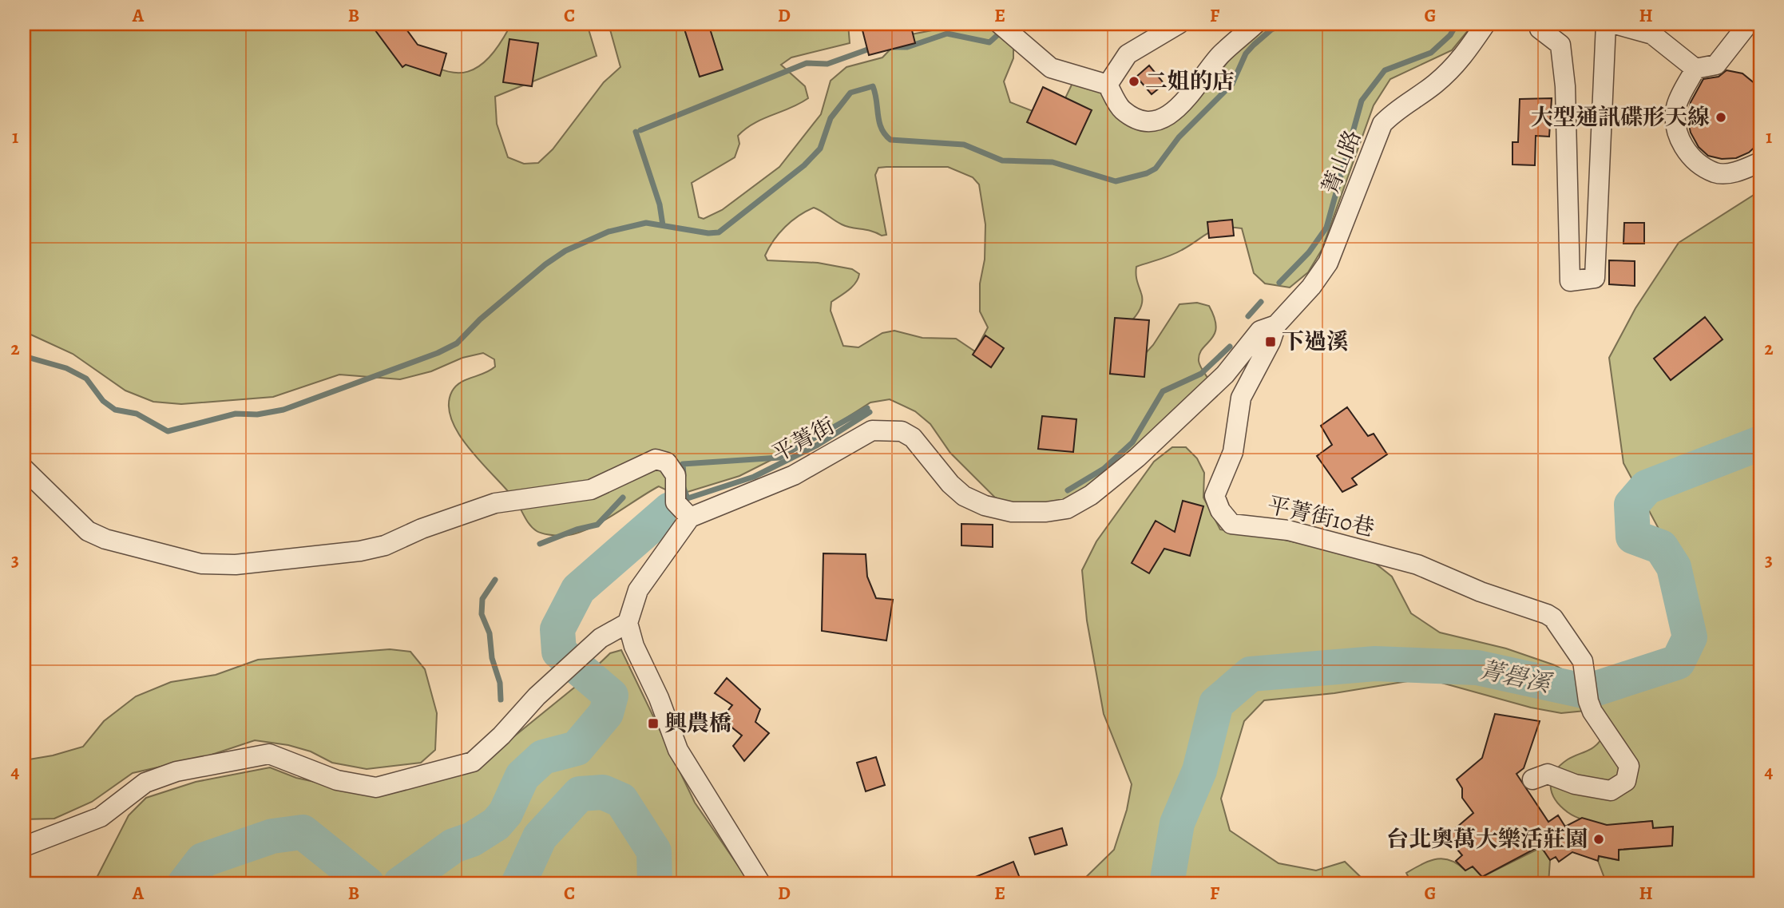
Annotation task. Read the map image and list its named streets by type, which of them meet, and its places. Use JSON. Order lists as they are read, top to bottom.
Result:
{
  "streets": {
    "street": ["菁山路", "平菁街", "平菁街10巷"]
  },
  "crossings": [
    ["菁山路", "平菁街"],
    ["菁山路", "平菁街10巷"],
    ["平菁街", "平菁街10巷"]
  ],
  "water": ["菁礐溪"],
  "places": {
    "other": ["二姐的店", "大型通訊碟形天線", "台北奧萬大樂活莊園"],
    "transit": ["下過溪", "興農橋"]
  },
  "grid": {
    "columns": [
      "A",
      "B",
      "C",
      "D",
      "E",
      "F",
      "G",
      "H"
    ],
    "rows": [
      "1",
      "2",
      "3",
      "4"
    ]
  }
}
